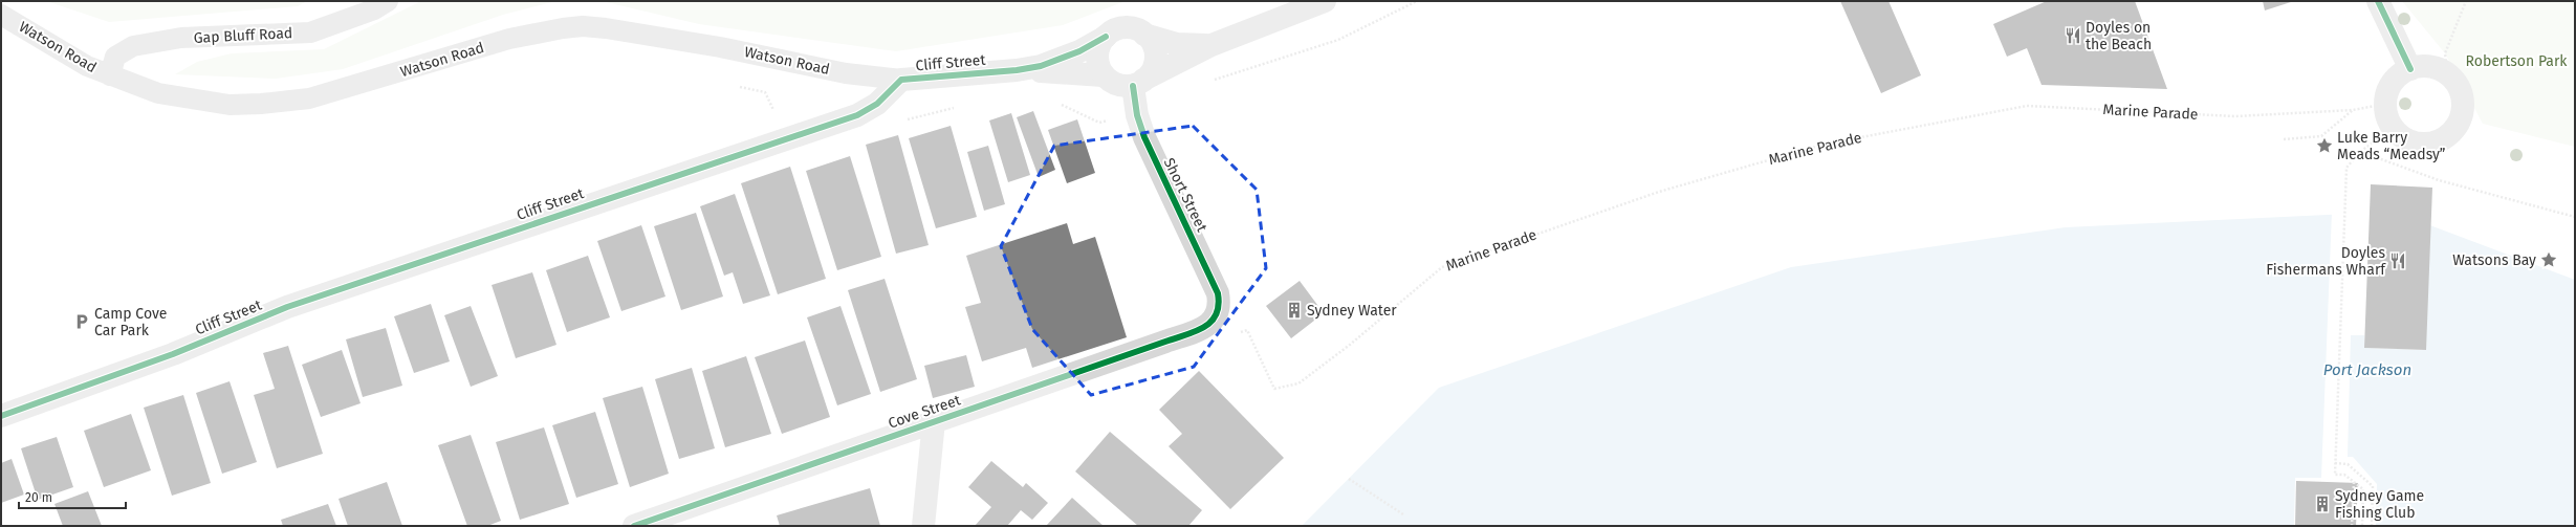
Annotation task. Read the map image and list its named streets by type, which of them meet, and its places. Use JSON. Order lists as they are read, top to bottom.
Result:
{
  "streets": {
    "street": ["Cliff Street", "Short Street", "Cove Street"],
    "lane": ["Gap Bluff Road", "Watson Road"],
    "path": ["Marine Parade"]
  },
  "crossings": [
    ["Gap Bluff Road", "Watson Road"],
    ["Watson Road", "Cliff Street"],
    ["Cliff Street", "Short Street"],
    ["Short Street", "Cove Street"]
  ],
  "water": ["Port Jackson"],
  "parks": ["Robertson Park"],
  "places": {
    "restaurant": ["Doyles on the Beach", "Doyles Fishermans Wharf"],
    "place": ["Luke Barry Meads “Meadsy”", "Watsons Bay"],
    "building": ["Sydney Water", "Sydney Game Fishing Club"],
    "parking": ["Camp Cove Car Park"]
  },
  "scale_bar": "20 m"
}
